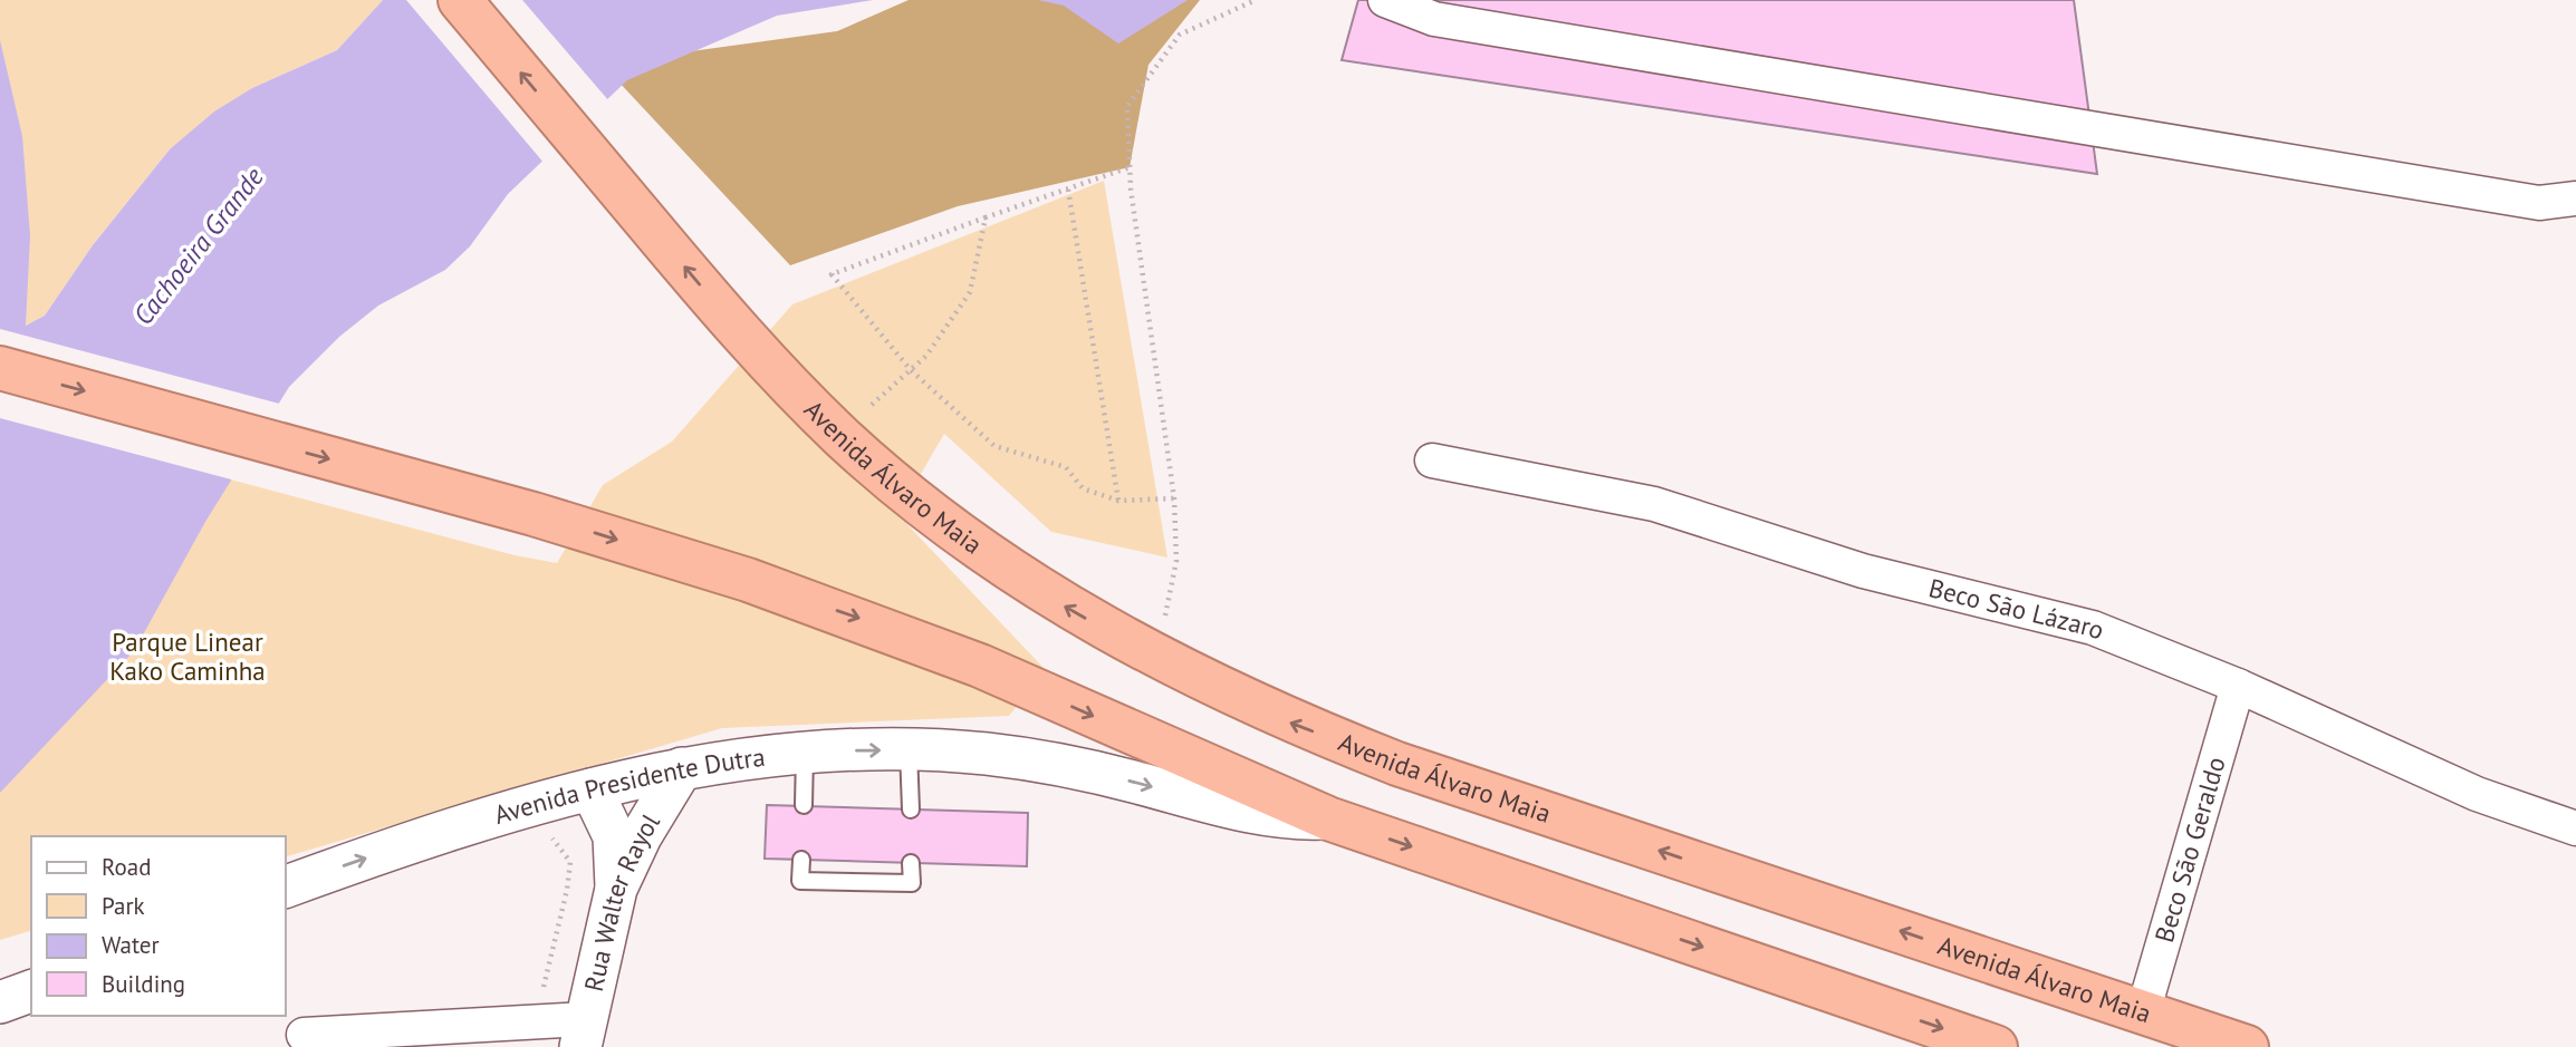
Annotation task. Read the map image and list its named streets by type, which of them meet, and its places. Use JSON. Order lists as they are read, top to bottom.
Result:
{
  "streets": {
    "highway": ["Avenida Álvaro Maia"],
    "street": [
      "Beco São Lázaro",
      "Avenida Presidente Dutra",
      "Beco São Geraldo",
      "Rua Walter Rayol"
    ]
  },
  "crossings": [
    ["Avenida Álvaro Maia", "Beco São Geraldo"],
    ["Beco São Lázaro", "Beco São Geraldo"],
    ["Avenida Presidente Dutra", "Rua Walter Rayol"]
  ],
  "water": ["Cachoeira Grande"],
  "parks": ["Parque Linear Kako Caminha"],
  "legend": [
    "Road",
    "Park",
    "Water",
    "Building"
  ]
}
